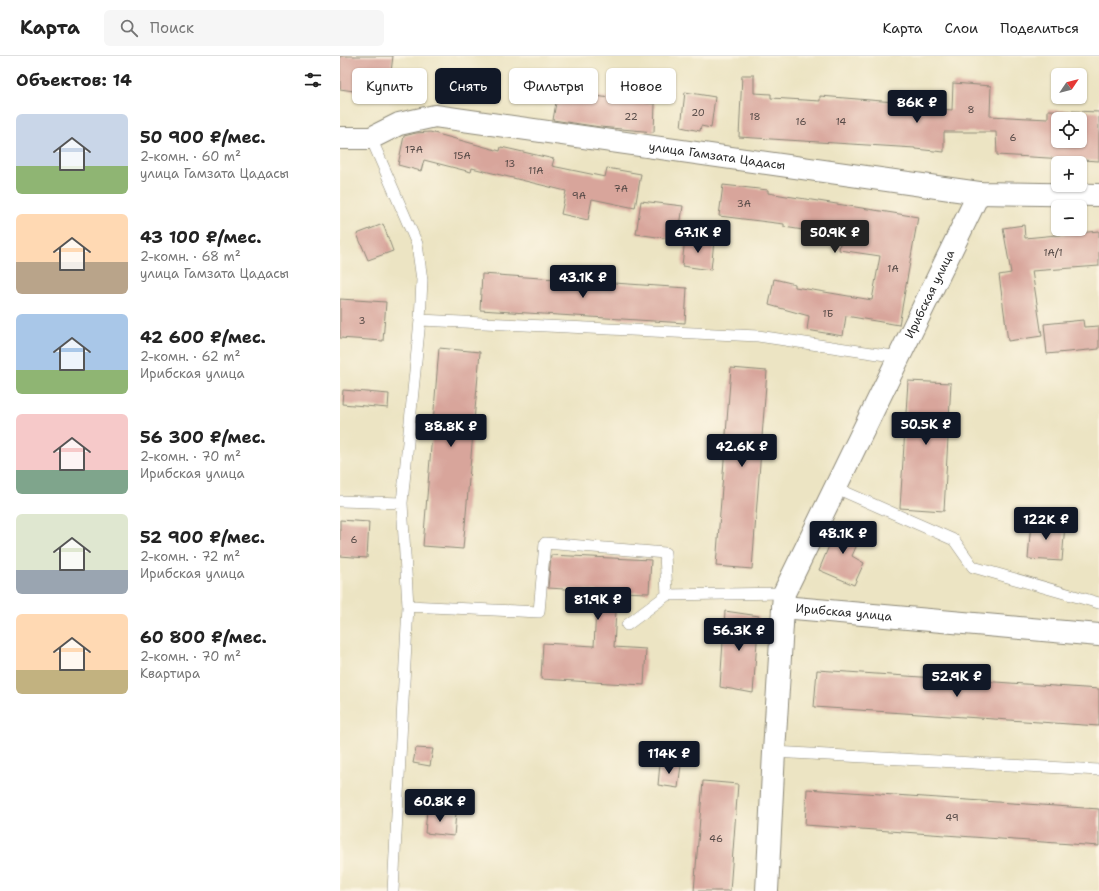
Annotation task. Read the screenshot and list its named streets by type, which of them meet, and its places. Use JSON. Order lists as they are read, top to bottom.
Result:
{
  "streets": {
    "street": ["улица Гамзата Цадасы", "Ирибская улица"]
  },
  "crossings": [
    ["улица Гамзата Цадасы", "Ирибская улица"]
  ],
  "house_numbers": [
    "8",
    "20",
    "22",
    "18",
    "16",
    "14",
    "6",
    "17А",
    "15А",
    "13",
    "11А",
    "7А",
    "9А",
    "3А",
    "1А/1",
    "1А",
    "1Б",
    "3",
    "6",
    "49",
    "46"
  ],
  "north": "top right",
  "page": {
    "header": "Карта",
    "search": "Поиск",
    "nav": ["Карта", "Слои", "Поделиться"],
    "heading": "Объектов: 14",
    "map_buttons": ["+", "−"],
    "chip": [
      "Купить",
      "Снять",
      "Фильтры",
      "Новое"
    ],
    "price": [
      "86K ₽",
      "67.1K ₽",
      "50.9K ₽",
      "43.1K ₽",
      "50.5K ₽",
      "88.8K ₽",
      "42.6K ₽",
      "122K ₽",
      "48.1K ₽",
      "81.9K ₽",
      "56.3K ₽",
      "52.9K ₽",
      "114K ₽",
      "60.8K ₽"
    ],
    "list": [
      {
        "name": "50 900 ₽/мес.",
        "note": "2-комн. · 60 m² · улица Гамзата Цадасы"
      },
      {
        "name": "43 100 ₽/мес.",
        "note": "2-комн. · 68 m² · улица Гамзата Цадасы"
      },
      {
        "name": "42 600 ₽/мес.",
        "note": "2-комн. · 62 m² · Ирибская улица"
      },
      {
        "name": "56 300 ₽/мес.",
        "note": "2-комн. · 70 m² · Ирибская улица"
      },
      {
        "name": "52 900 ₽/мес.",
        "note": "2-комн. · 72 m² · Ирибская улица"
      },
      {
        "name": "60 800 ₽/мес.",
        "note": "2-комн. · 70 m² · Квартира"
      }
    ]
  }
}
